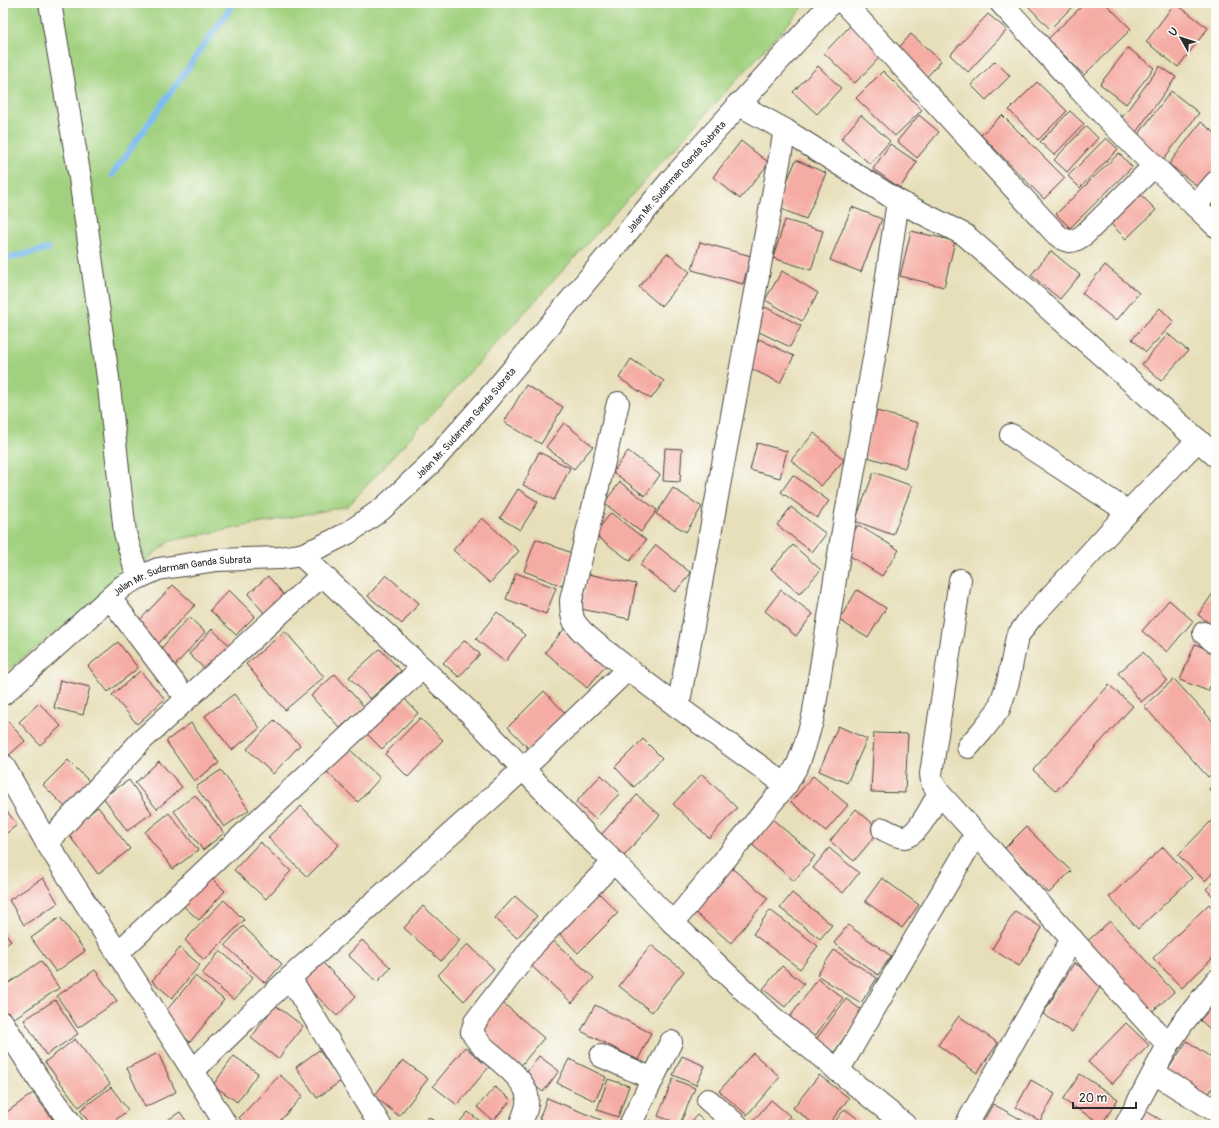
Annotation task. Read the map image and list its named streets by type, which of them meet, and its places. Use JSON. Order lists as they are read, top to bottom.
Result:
{
  "streets": {
    "street": ["Jalan Mr. Sudarman Ganda Subrata"]
  },
  "scale_bar": "20 m",
  "north": "top left"
}
